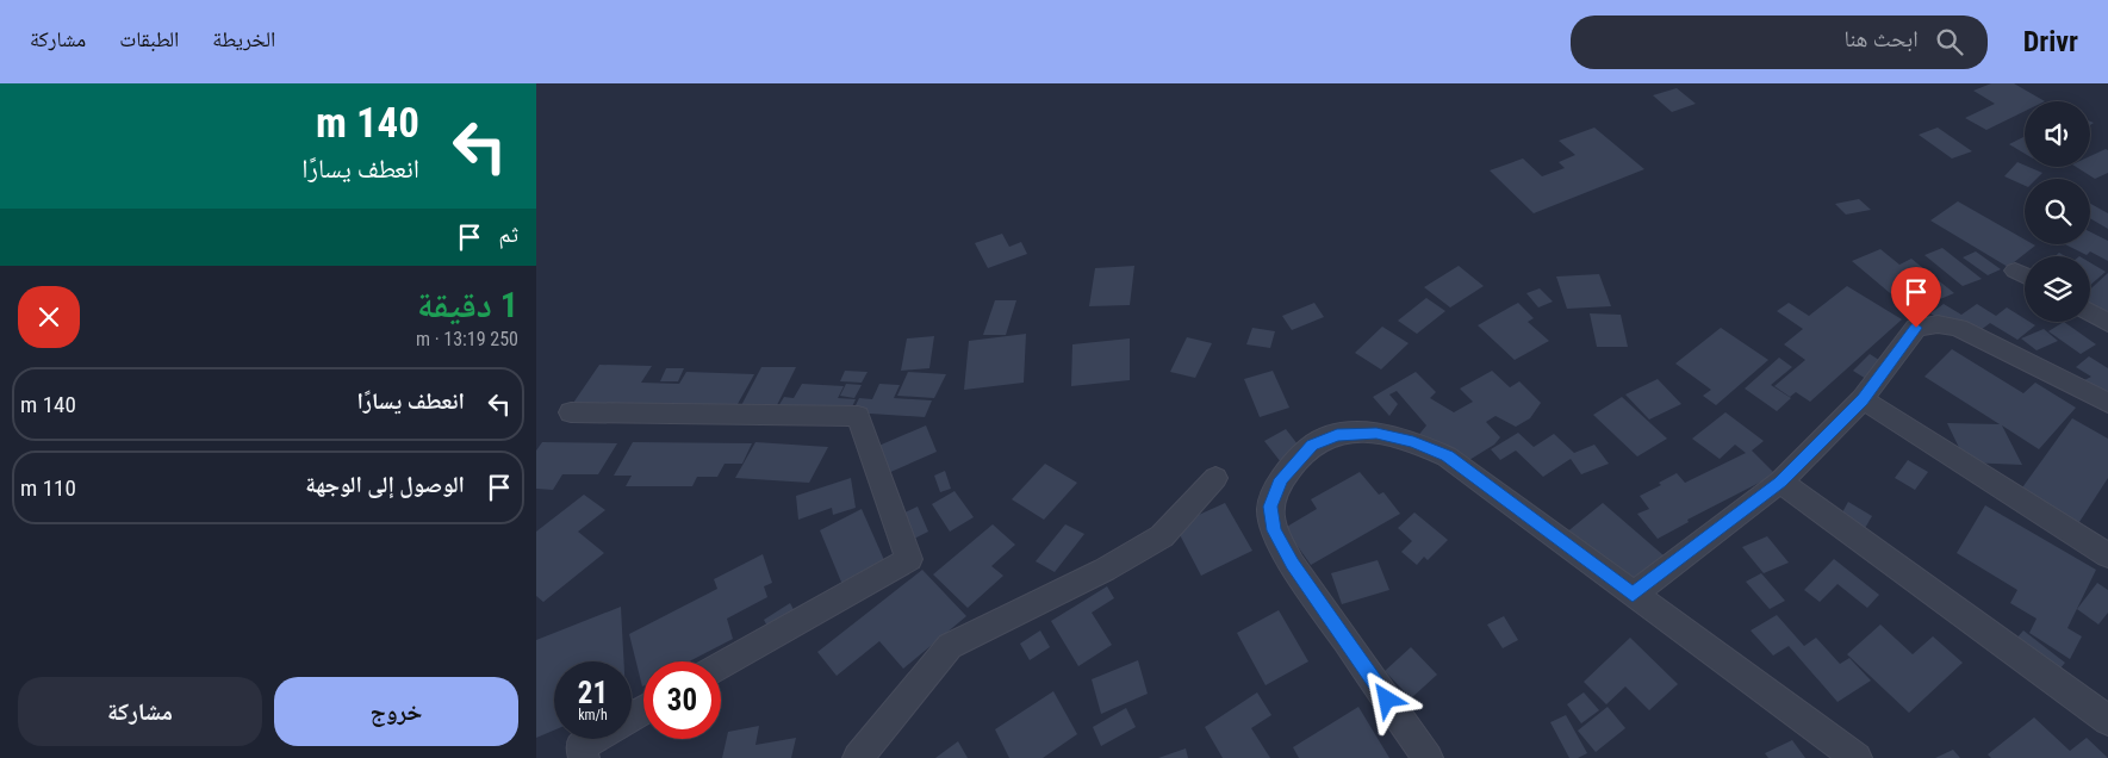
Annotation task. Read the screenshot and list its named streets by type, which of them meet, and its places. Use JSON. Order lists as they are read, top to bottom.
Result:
{
  "page": {
    "header": "Drivr",
    "search": "ابحث هنا",
    "nav": ["الخريطة", "الطبقات", "مشاركة"],
    "turn": ["140 m", "انعطف يسارًا"],
    "then": "ثم",
    "heading": ["1 دقيقة", "250 m · 13:19"],
    "list": [
      {
        "name": "انعطف يسارًا",
        "value": "140 m"
      },
      {
        "name": "الوصول إلى الوجهة",
        "value": "110 m"
      }
    ],
    "speed": "21 km/h",
    "limit": "30",
    "buttons": ["خروج", "مشاركة"]
  }
}
